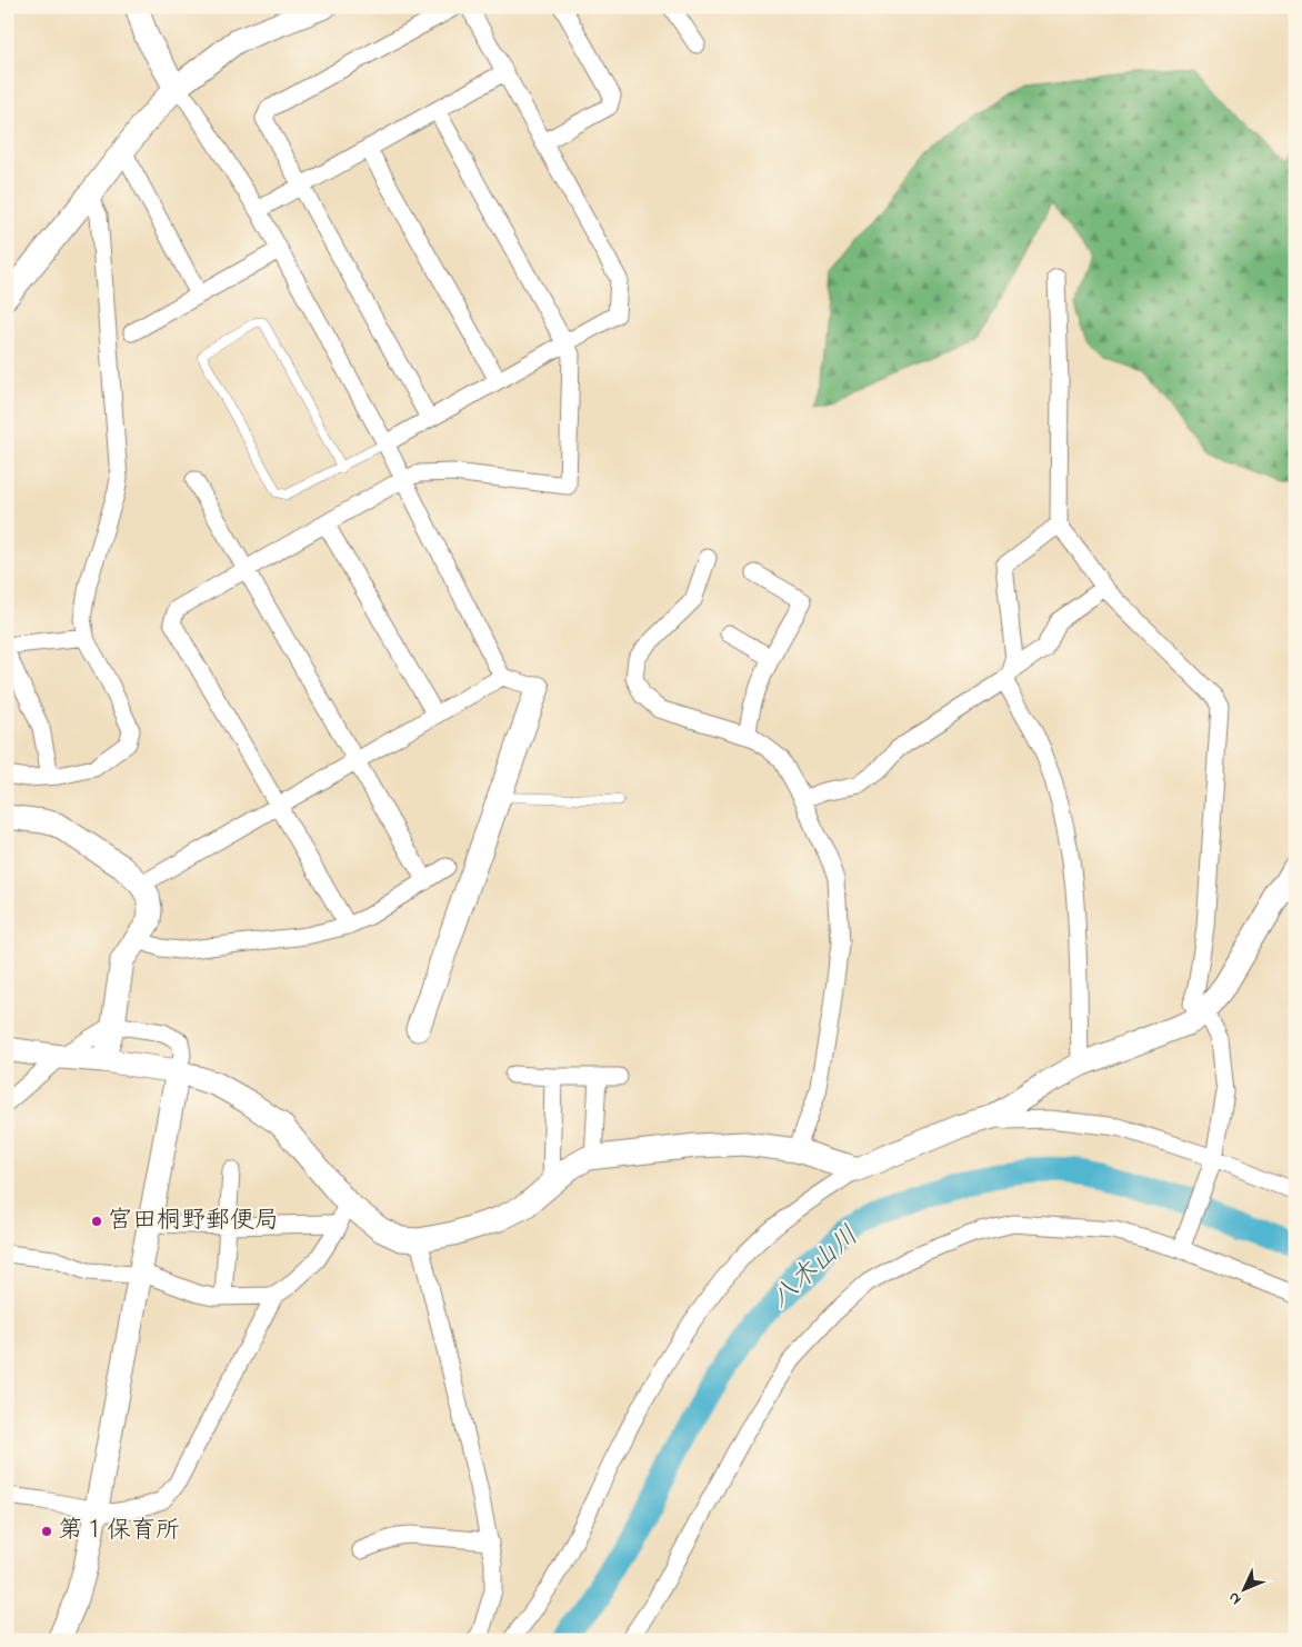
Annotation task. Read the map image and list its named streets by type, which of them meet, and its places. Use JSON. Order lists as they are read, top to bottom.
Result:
{
  "water": ["八木山川"],
  "places": ["宮田桐野郵便局", "第１保育所"],
  "north": "bottom left"
}
